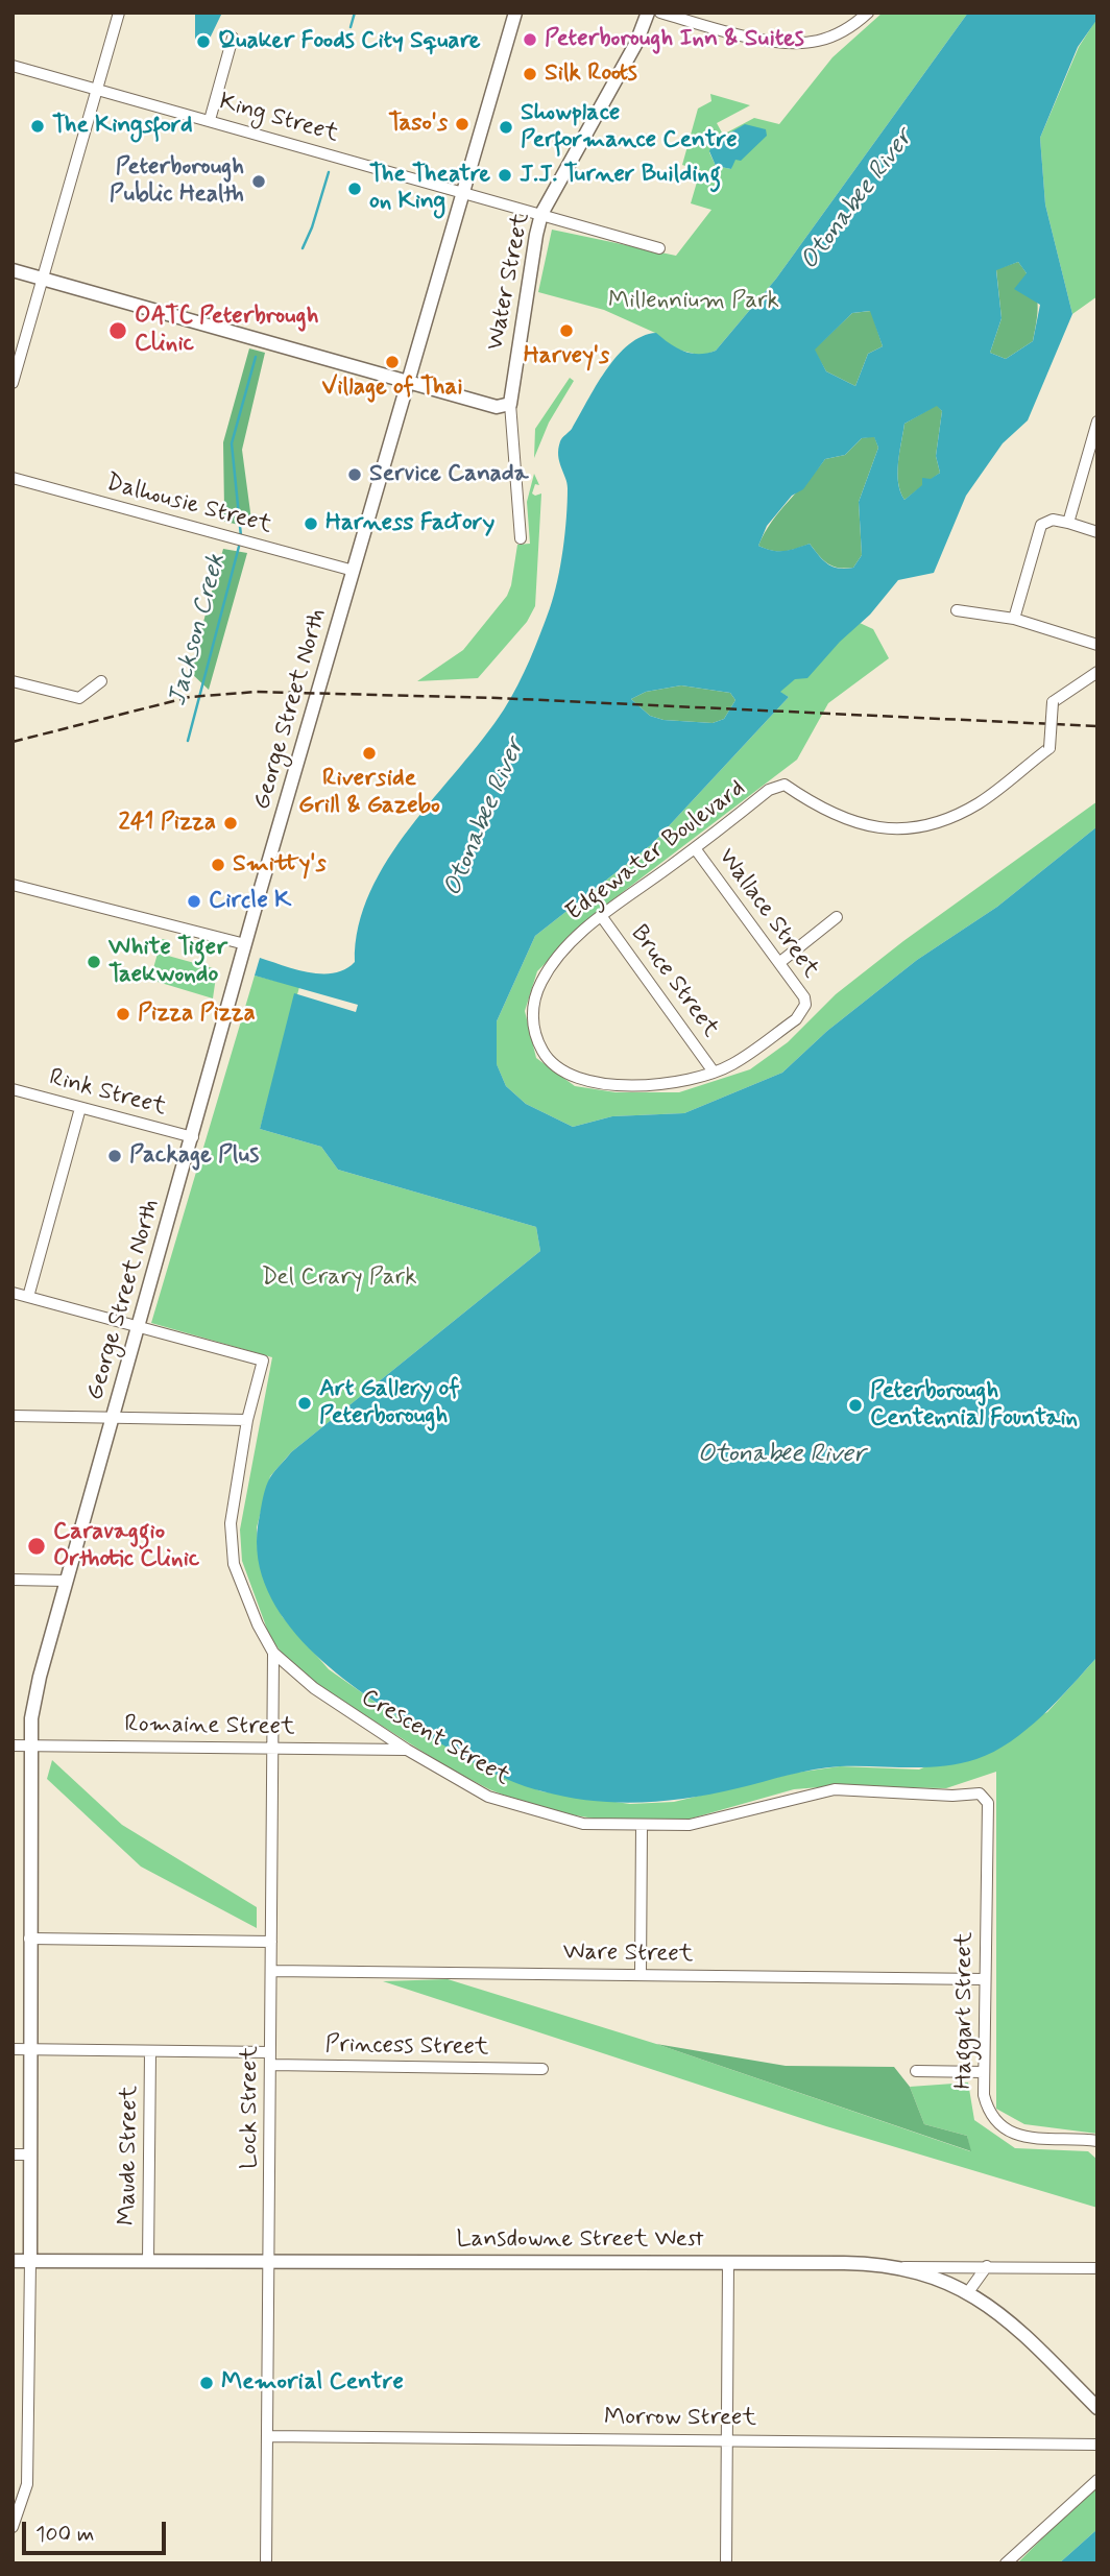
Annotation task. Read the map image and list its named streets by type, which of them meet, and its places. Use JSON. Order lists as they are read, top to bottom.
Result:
{
  "streets": {
    "main road": ["Water Street", "George Street North", "Lansdowne Street West"],
    "street": [
      "King Street",
      "Dalhousie Street",
      "Edgewater Boulevard",
      "Wallace Street",
      "Bruce Street",
      "Rink Street",
      "Romaine Street",
      "Crescent Street",
      "Ware Street",
      "Haggart Street",
      "Princess Street",
      "Lock Street",
      "Maude Street",
      "Morrow Street"
    ]
  },
  "crossings": [
    ["King Street", "Water Street"],
    ["King Street", "George Street North"],
    ["Dalhousie Street", "George Street North"],
    ["George Street North", "Rink Street"],
    ["George Street North", "Romaine Street"],
    ["George Street North", "Crescent Street"],
    ["George Street North", "Lansdowne Street West"],
    ["Edgewater Boulevard", "Wallace Street"],
    ["Edgewater Boulevard", "Bruce Street"],
    ["Romaine Street", "Crescent Street"],
    ["Romaine Street", "Lock Street"],
    ["Crescent Street", "Haggart Street"],
    ["Crescent Street", "Lock Street"],
    ["Ware Street", "Haggart Street"],
    ["Ware Street", "Lock Street"],
    ["Princess Street", "Lock Street"],
    ["Lock Street", "Lansdowne Street West"],
    ["Lock Street", "Morrow Street"],
    ["Maude Street", "Lansdowne Street West"]
  ],
  "water": ["Otonabee River", "Jackson Creek"],
  "parks": ["Millennium Park", "Del Crary Park"],
  "places": [
    "Peterborough Inn & Suites",
    "Quaker Foods City Square",
    "Silk Roots",
    "Taso's",
    "The Kingsford",
    "Showplace Performance Centre",
    "J.J. Turner Building",
    "Peterborough Public Health",
    "The Theatre on King",
    "OATC Peterbrough Clinic",
    "Harvey's",
    "Village of Thai",
    "Service Canada",
    "Harness Factory",
    "Riverside Grill & Gazebo",
    "241 Pizza",
    "Smitty's",
    "Circle K",
    "White Tiger Taekwondo",
    "Pizza Pizza",
    "Package Plus",
    "Art Gallery of Peterborough",
    "Peterborough Centennial Fountain",
    "Caravaggio Orthotic Clinic",
    "Memorial Centre"
  ],
  "scale_bar": "100 m"
}
